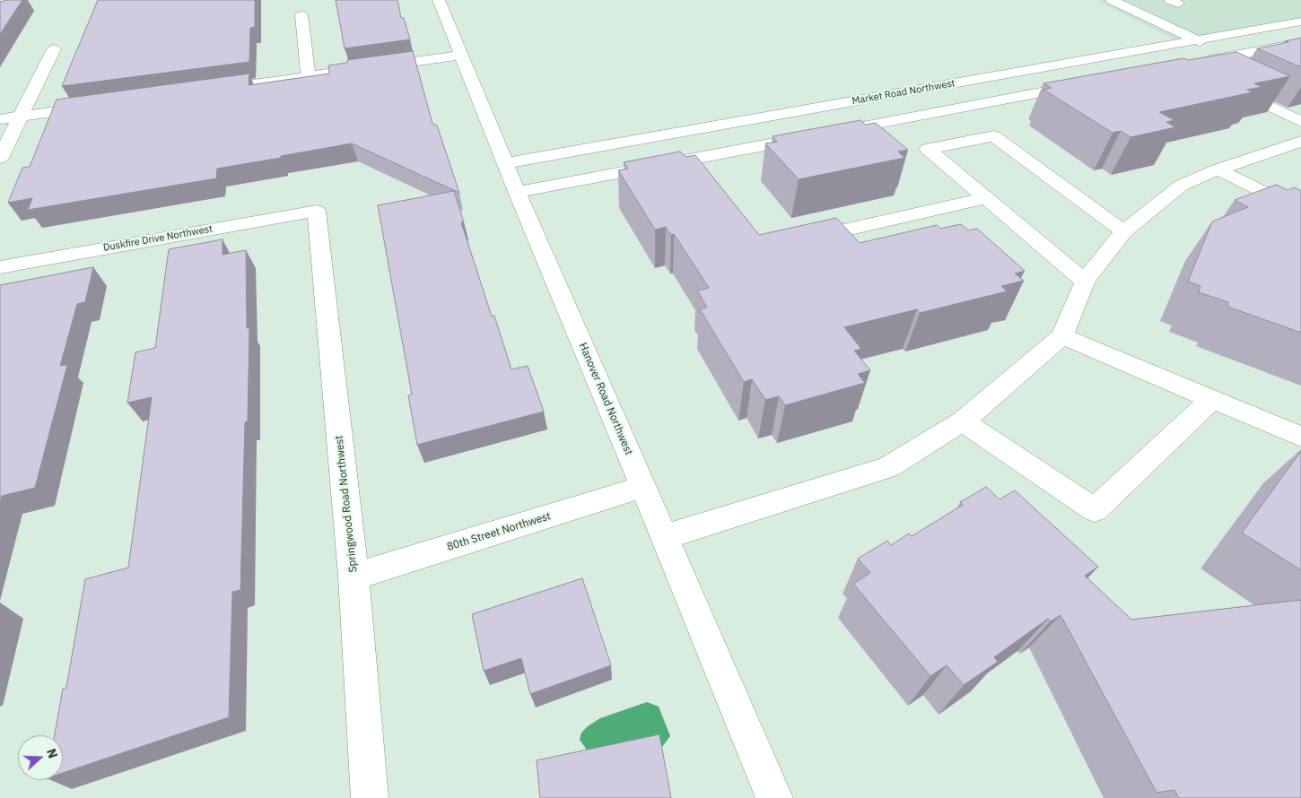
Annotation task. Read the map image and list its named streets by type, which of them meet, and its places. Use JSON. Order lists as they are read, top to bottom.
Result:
{
  "streets": {
    "street": [
      "Market Road Northwest",
      "Duskfire Drive Northwest",
      "Hanover Road Northwest",
      "Springwood Road Northwest",
      "80th Street Northwest"
    ]
  },
  "crossings": [
    ["Market Road Northwest", "Hanover Road Northwest"],
    ["Duskfire Drive Northwest", "Springwood Road Northwest"],
    ["Hanover Road Northwest", "80th Street Northwest"],
    ["Springwood Road Northwest", "80th Street Northwest"]
  ],
  "north": "right"
}
